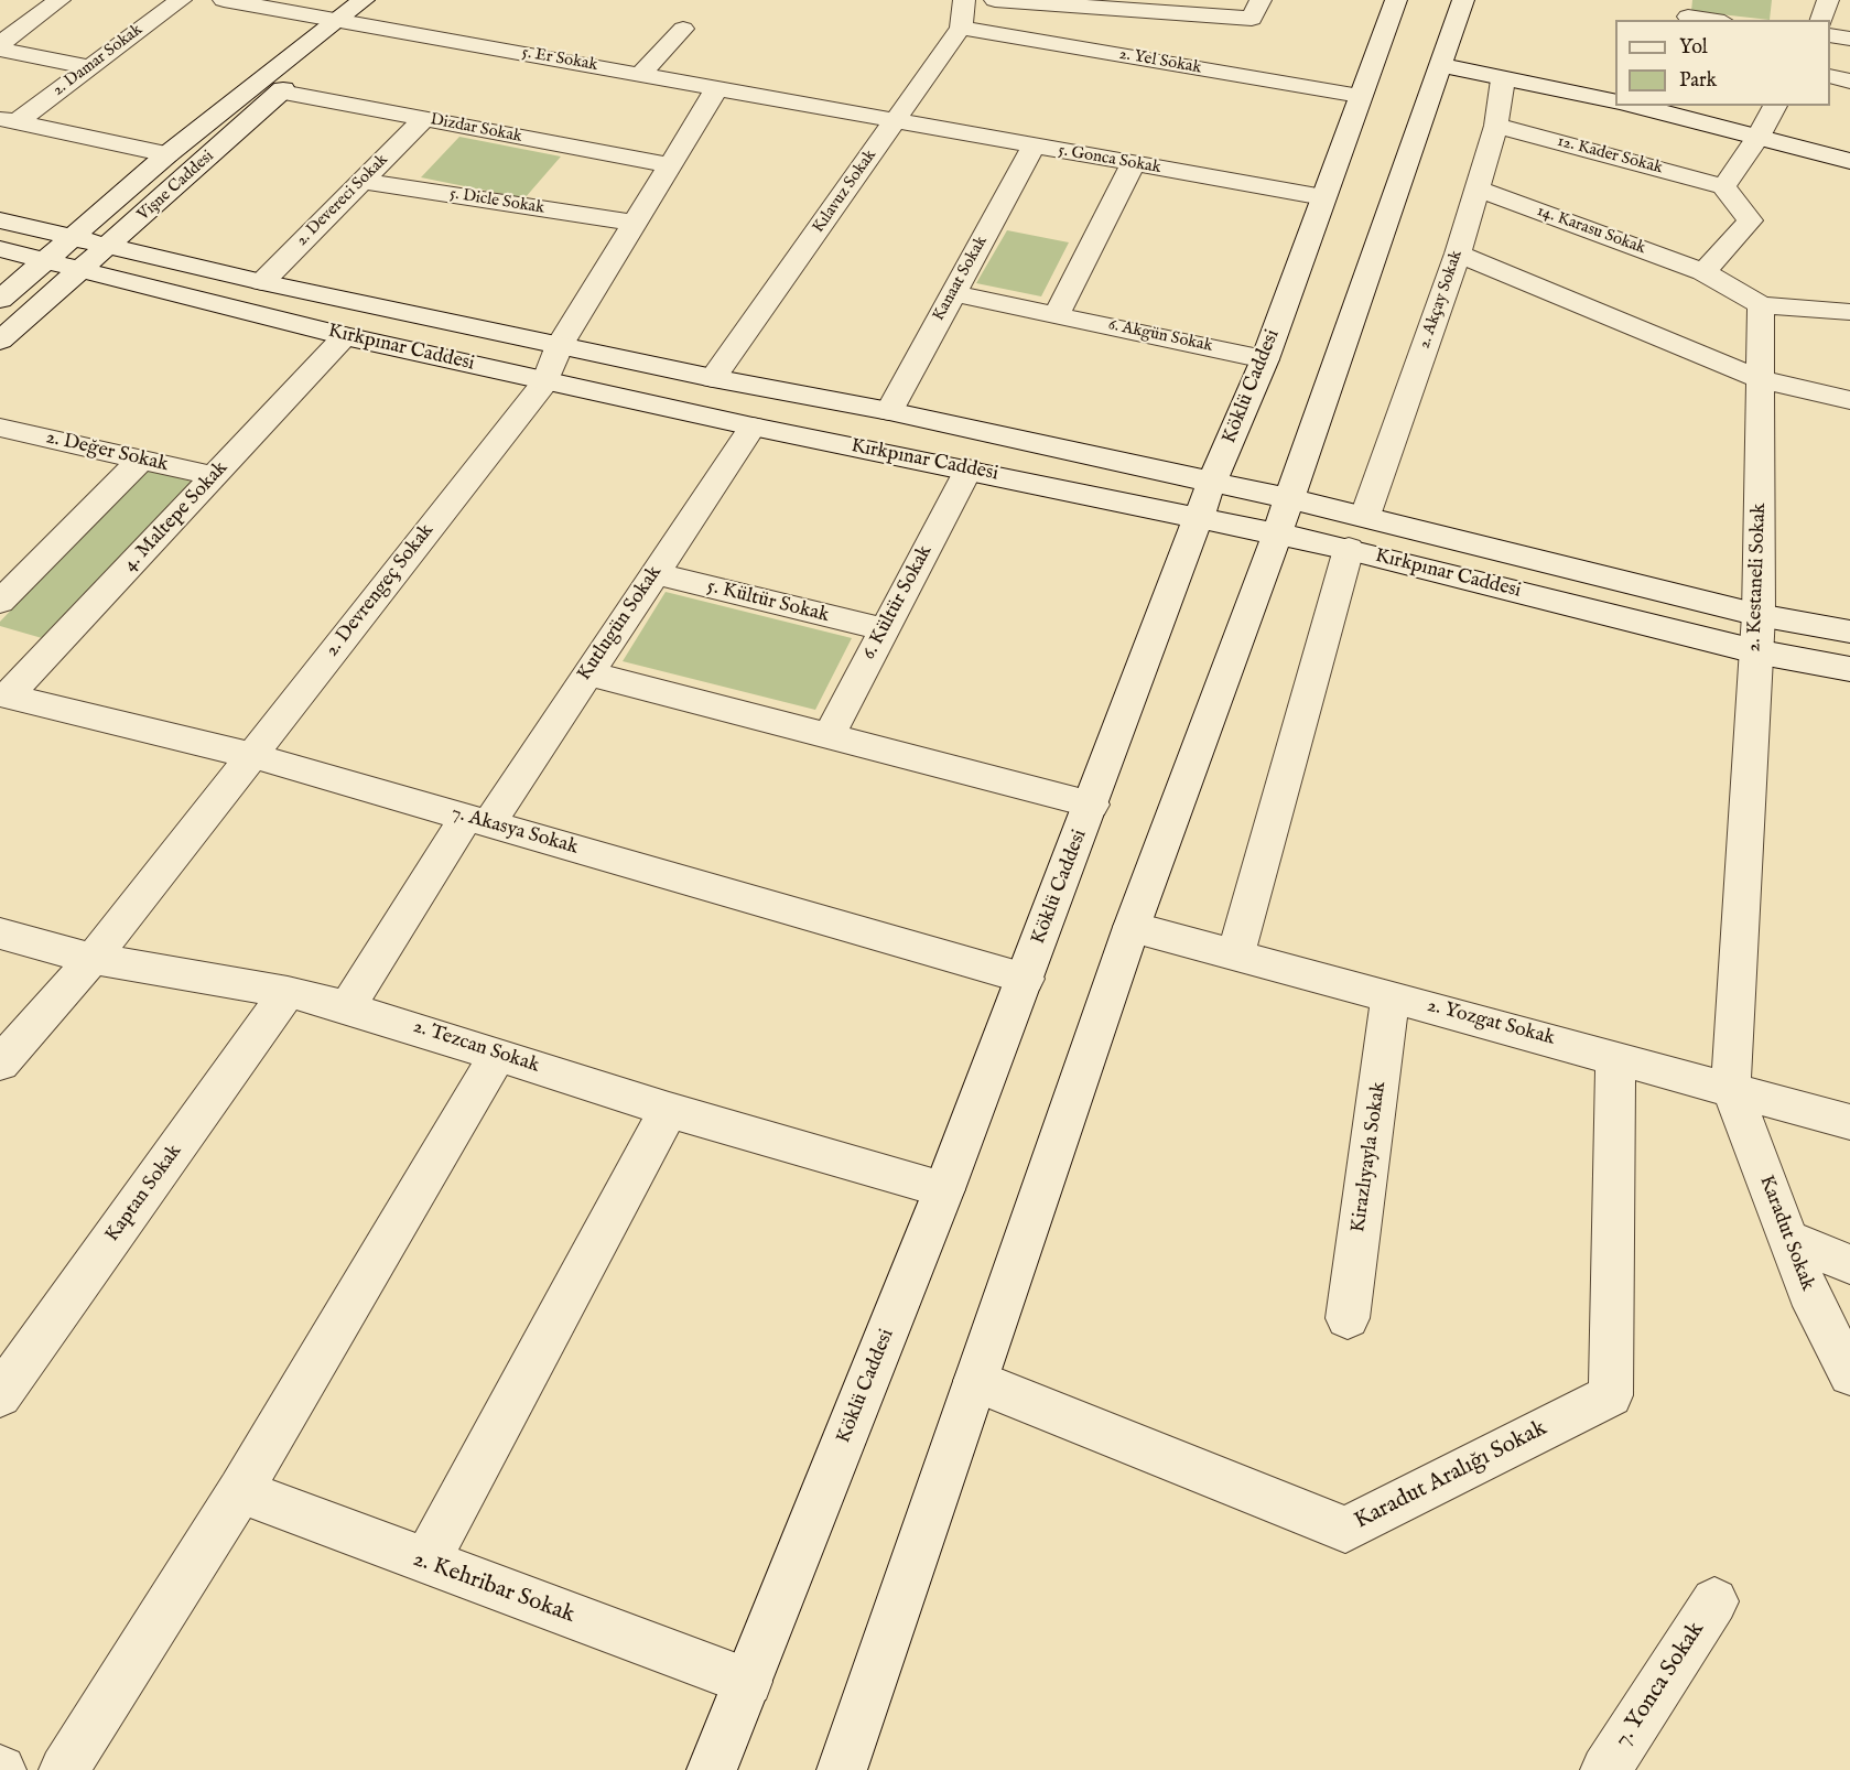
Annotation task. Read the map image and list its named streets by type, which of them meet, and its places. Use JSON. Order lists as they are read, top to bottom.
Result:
{
  "streets": {
    "street": [
      "5. Er Sokak",
      "2. Damar Sokak",
      "2. Yel Sokak",
      "Dizdar Sokak",
      "12. Kader Sokak",
      "5. Gonca Sokak",
      "Vişne Caddesi",
      "Kılavuz Sokak",
      "2. Devereci Sokak",
      "5. Dicle Sokak",
      "14. Karasu Sokak",
      "Kanaat Sokak",
      "2. Akçay Sokak",
      "6. Akgün Sokak",
      "Kırkpınar Caddesi",
      "Köklü Caddesi",
      "2. Değer Sokak",
      "4. Maltepe Sokak",
      "2. Kestaneli Sokak",
      "2. Devrengeç Sokak",
      "5. Kültür Sokak",
      "6. Kültür Sokak",
      "Kutlugün Sokak",
      "7. Akasya Sokak",
      "2. Yozgat Sokak",
      "2. Tezcan Sokak",
      "Kirazlıyayla Sokak",
      "Kaptan Sokak",
      "Karadut Sokak",
      "Karadut Aralığı Sokak",
      "2. Kehribar Sokak",
      "7. Yonca Sokak"
    ]
  },
  "crossings": [
    ["5. Er Sokak", "5. Gonca Sokak"],
    ["5. Er Sokak", "Vişne Caddesi"],
    ["5. Er Sokak", "Kılavuz Sokak"],
    ["5. Er Sokak", "2. Devrengeç Sokak"],
    ["2. Damar Sokak", "Vişne Caddesi"],
    ["2. Yel Sokak", "Kılavuz Sokak"],
    ["2. Yel Sokak", "Köklü Caddesi"],
    ["Dizdar Sokak", "Vişne Caddesi"],
    ["Dizdar Sokak", "2. Devereci Sokak"],
    ["Dizdar Sokak", "2. Devrengeç Sokak"],
    ["12. Kader Sokak", "2. Akçay Sokak"],
    ["5. Gonca Sokak", "Kılavuz Sokak"],
    ["5. Gonca Sokak", "Kanaat Sokak"],
    ["5. Gonca Sokak", "Köklü Caddesi"],
    ["Vişne Caddesi", "Kırkpınar Caddesi"],
    ["Kılavuz Sokak", "Kırkpınar Caddesi"],
    ["2. Devereci Sokak", "5. Dicle Sokak"],
    ["2. Devereci Sokak", "Kırkpınar Caddesi"],
    ["5. Dicle Sokak", "2. Devrengeç Sokak"],
    ["14. Karasu Sokak", "2. Akçay Sokak"],
    ["Kanaat Sokak", "6. Akgün Sokak"],
    ["Kanaat Sokak", "Kırkpınar Caddesi"],
    ["2. Akçay Sokak", "Kırkpınar Caddesi"],
    ["6. Akgün Sokak", "Köklü Caddesi"],
    ["Kırkpınar Caddesi", "Köklü Caddesi"],
    ["Kırkpınar Caddesi", "4. Maltepe Sokak"],
    ["Kırkpınar Caddesi", "2. Kestaneli Sokak"],
    ["Kırkpınar Caddesi", "2. Devrengeç Sokak"],
    ["Kırkpınar Caddesi", "6. Kültür Sokak"],
    ["Kırkpınar Caddesi", "Kutlugün Sokak"],
    ["Köklü Caddesi", "7. Akasya Sokak"],
    ["Köklü Caddesi", "2. Tezcan Sokak"],
    ["Köklü Caddesi", "2. Kehribar Sokak"],
    ["2. Değer Sokak", "4. Maltepe Sokak"],
    ["4. Maltepe Sokak", "7. Akasya Sokak"],
    ["2. Kestaneli Sokak", "2. Yozgat Sokak"],
    ["2. Kestaneli Sokak", "Karadut Sokak"],
    ["2. Devrengeç Sokak", "7. Akasya Sokak"],
    ["2. Devrengeç Sokak", "2. Tezcan Sokak"],
    ["5. Kültür Sokak", "6. Kültür Sokak"],
    ["5. Kültür Sokak", "Kutlugün Sokak"],
    ["Kutlugün Sokak", "7. Akasya Sokak"],
    ["Kutlugün Sokak", "2. Tezcan Sokak"],
    ["2. Yozgat Sokak", "Kirazlıyayla Sokak"],
    ["2. Yozgat Sokak", "Karadut Sokak"],
    ["2. Yozgat Sokak", "Karadut Aralığı Sokak"],
    ["2. Tezcan Sokak", "Kaptan Sokak"]
  ],
  "legend": ["Yol", "Park"]
}
